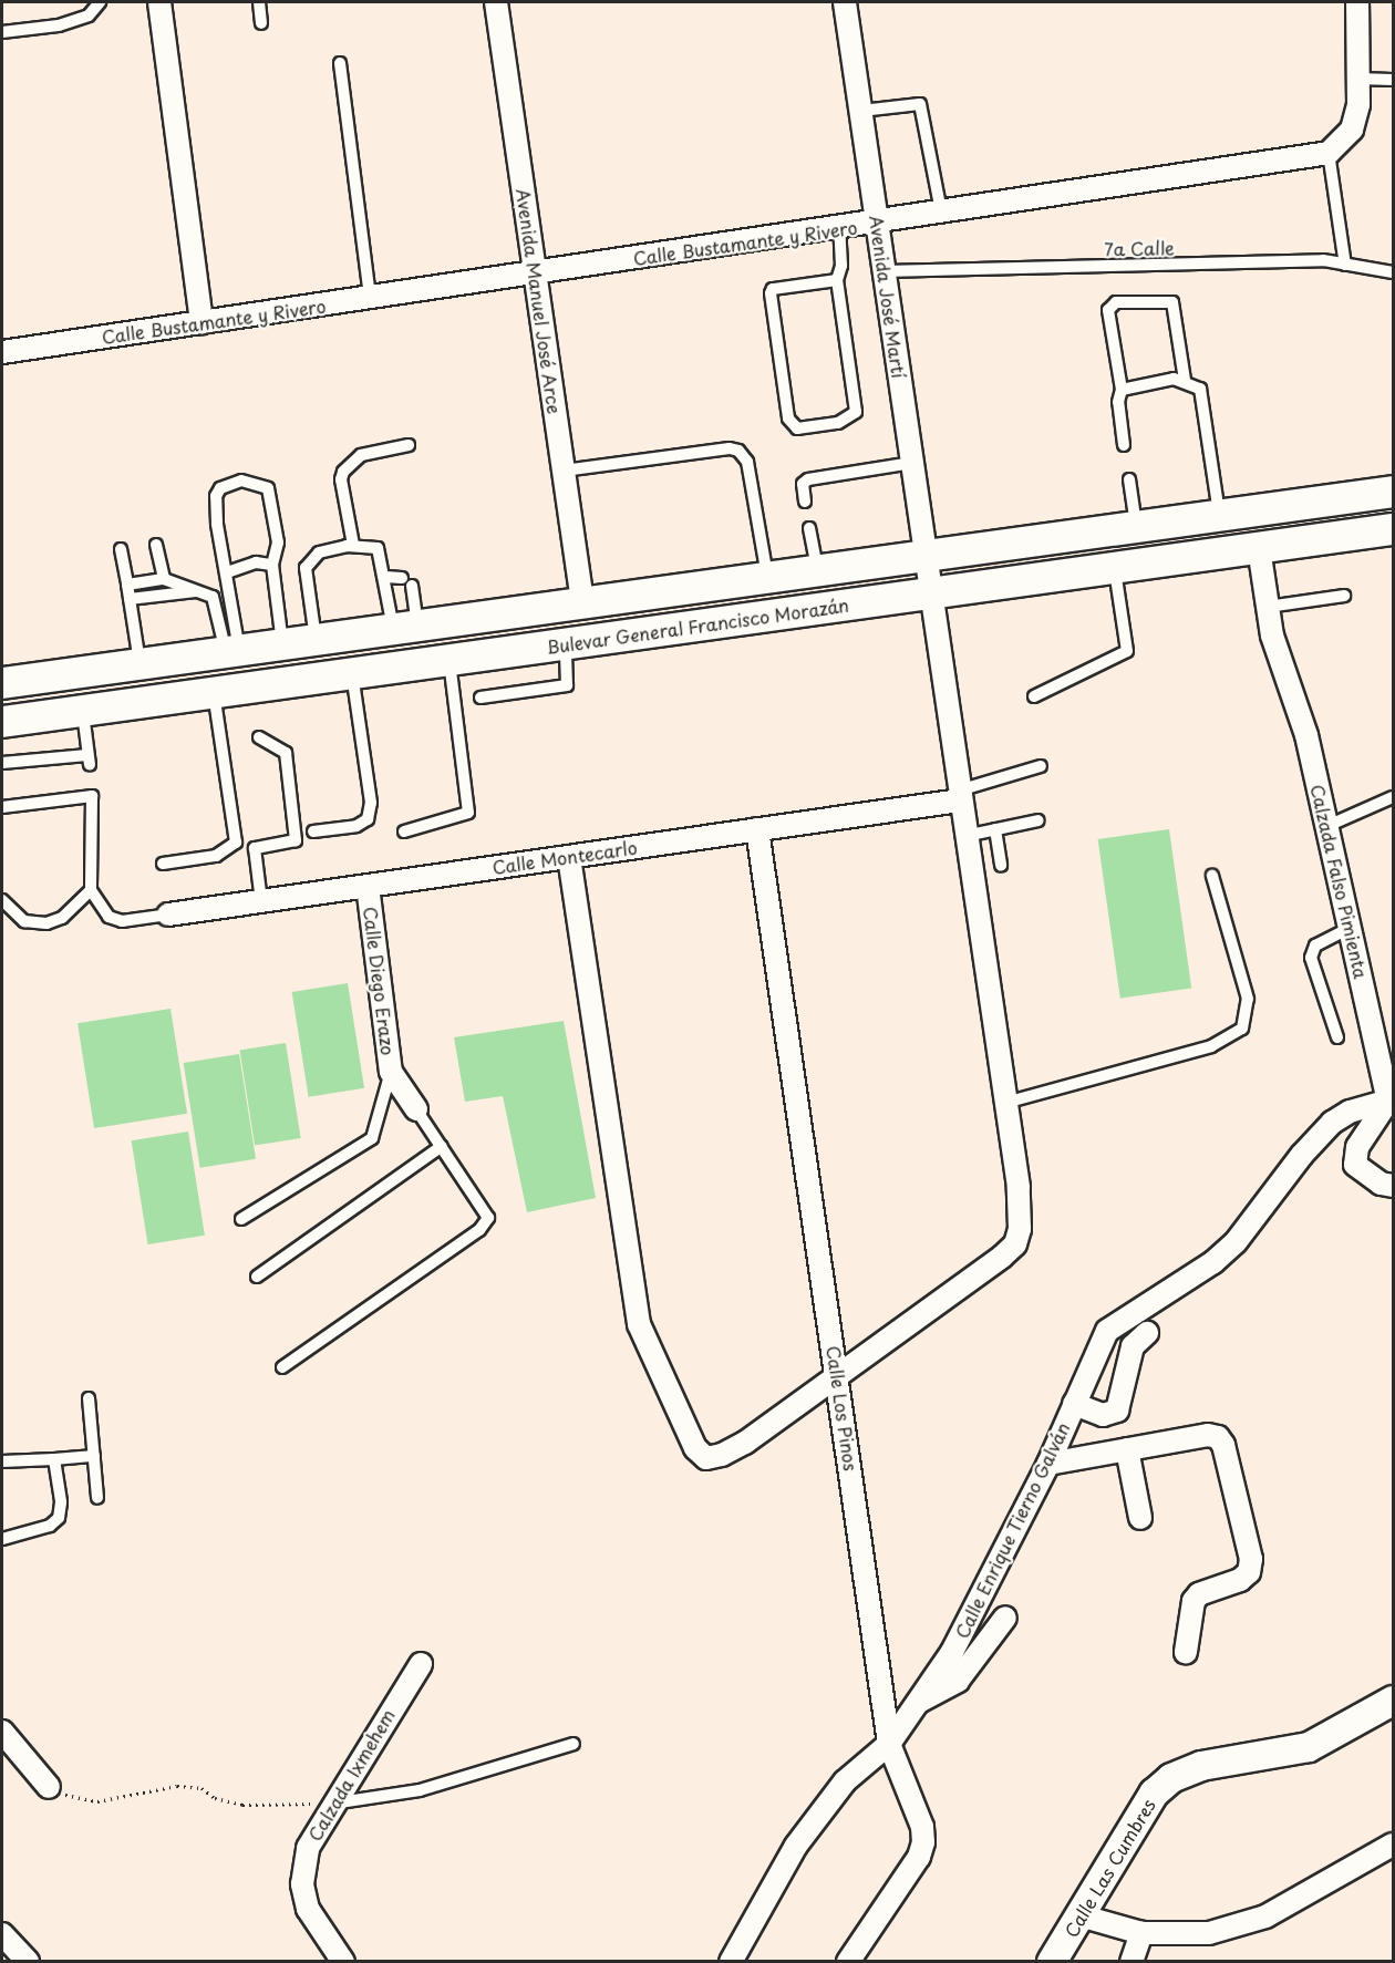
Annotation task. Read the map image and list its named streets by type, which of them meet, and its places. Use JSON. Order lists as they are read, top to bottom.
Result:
{
  "streets": {
    "main road": ["Bulevar General Francisco Morazán"],
    "street": [
      "Calle Bustamante y Rivero",
      "Avenida José Martí",
      "Avenida Manuel José Arce",
      "Calle Montecarlo",
      "Calzada Falso Pimienta",
      "Calle Diego Erazo",
      "Calle Los Pinos",
      "Calle Enrique Tierno Galván",
      "Calzada Ixmehem",
      "Calle Las Cumbres"
    ],
    "lane": ["7a Calle"]
  },
  "crossings": [
    ["Calle Bustamante y Rivero", "Avenida José Martí"],
    ["Calle Bustamante y Rivero", "Avenida Manuel José Arce"],
    ["7a Calle", "Avenida José Martí"],
    ["Avenida José Martí", "Bulevar General Francisco Morazán"],
    ["Avenida José Martí", "Calle Montecarlo"],
    ["Avenida José Martí", "Calle Los Pinos"],
    ["Bulevar General Francisco Morazán", "Calzada Falso Pimienta"],
    ["Calle Montecarlo", "Calle Diego Erazo"],
    ["Calle Montecarlo", "Calle Los Pinos"],
    ["Calzada Falso Pimienta", "Calle Enrique Tierno Galván"],
    ["Calle Los Pinos", "Calle Enrique Tierno Galván"]
  ]
}
